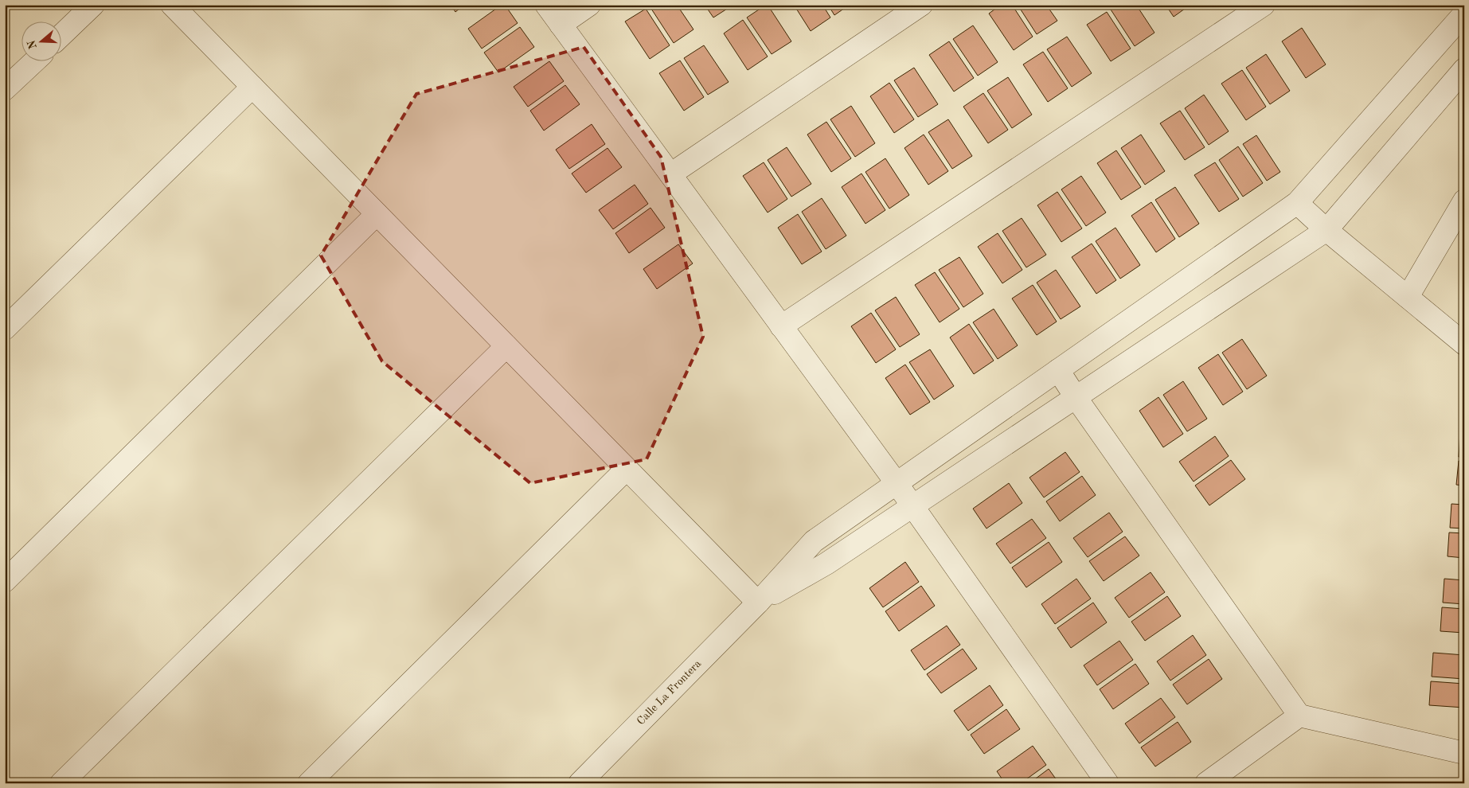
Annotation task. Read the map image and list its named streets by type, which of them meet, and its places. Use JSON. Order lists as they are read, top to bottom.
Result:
{
  "streets": {
    "street": ["Calle La Frontera"]
  },
  "north": "left"
}
